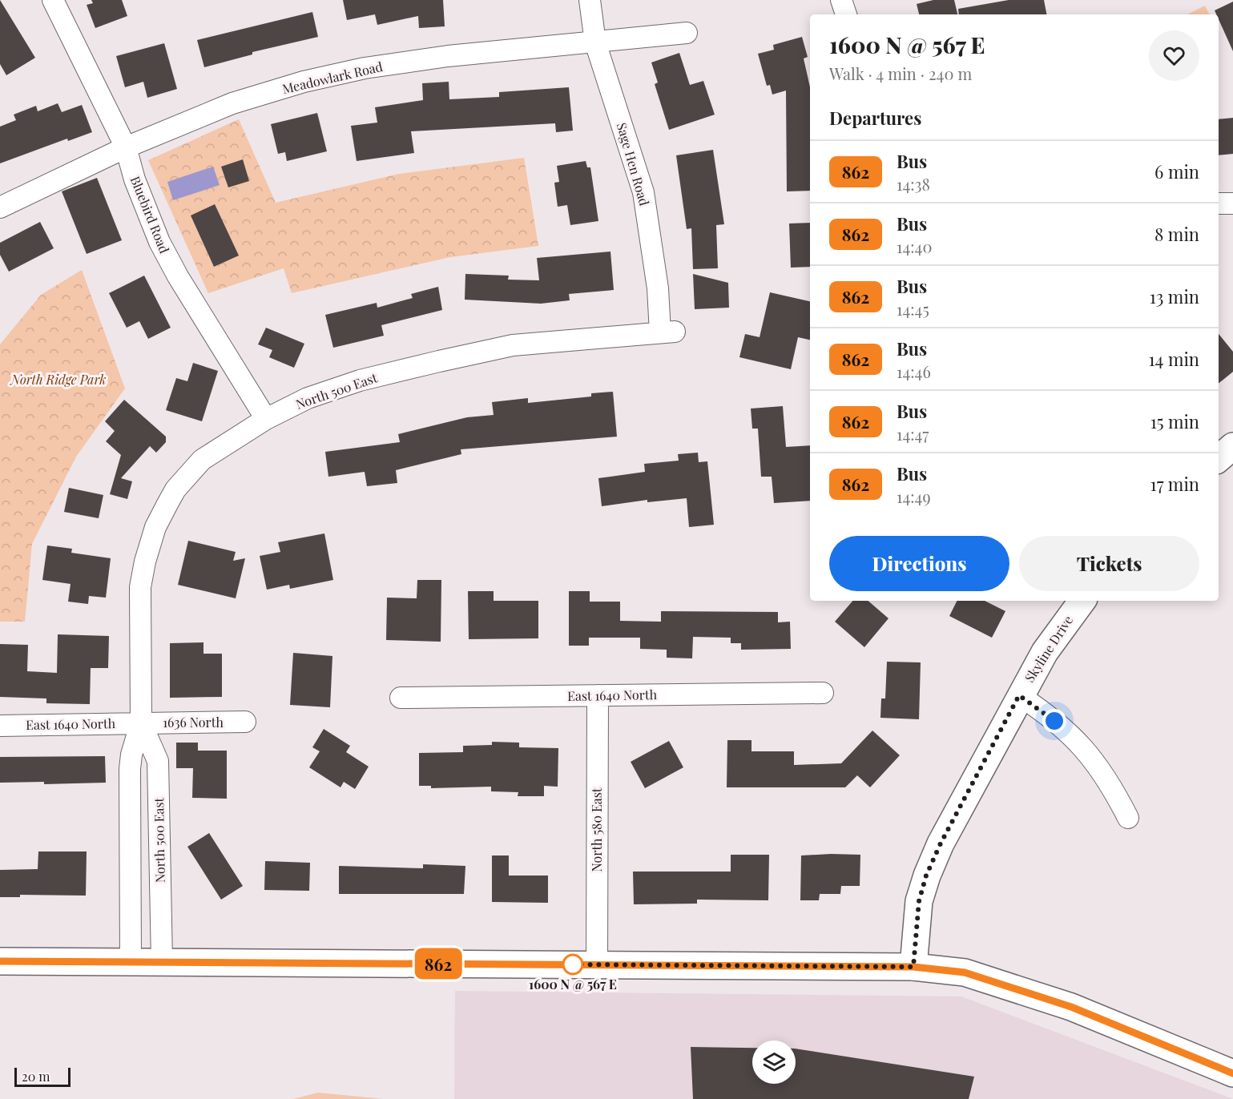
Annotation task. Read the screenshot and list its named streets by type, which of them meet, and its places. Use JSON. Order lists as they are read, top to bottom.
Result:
{
  "streets": {
    "main road": ["Skyline Drive"],
    "street": [
      "Meadowlark Road",
      "Sage Hen Road",
      "Bluebird Road",
      "North 500 East",
      "East 1640 North",
      "1636 North",
      "North 580 East"
    ]
  },
  "crossings": [
    ["Meadowlark Road", "Sage Hen Road"],
    ["Meadowlark Road", "Bluebird Road"],
    ["Sage Hen Road", "North 500 East"],
    ["Bluebird Road", "North 500 East"],
    ["North 500 East", "East 1640 North"],
    ["North 500 East", "1636 North"],
    ["East 1640 North", "1636 North"],
    ["East 1640 North", "North 580 East"]
  ],
  "parks": ["North Ridge Park"],
  "places": ["1600 N @ 567 E"],
  "lines": ["bus line 862"],
  "scale_bar": "20 m",
  "page": {
    "on_map": "862",
    "heading": [
      ["1600 N @ 567 E", "Walk · 4 min · 240 m"],
      "Departures"
    ],
    "list": [
      {
        "mark": "862",
        "name": "Bus",
        "note": "14:38",
        "value": "6 min"
      },
      {
        "mark": "862",
        "name": "Bus",
        "note": "14:40",
        "value": "8 min"
      },
      {
        "mark": "862",
        "name": "Bus",
        "note": "14:45",
        "value": "13 min"
      },
      {
        "mark": "862",
        "name": "Bus",
        "note": "14:46",
        "value": "14 min"
      },
      {
        "mark": "862",
        "name": "Bus",
        "note": "14:47",
        "value": "15 min"
      },
      {
        "mark": "862",
        "name": "Bus",
        "note": "14:49",
        "value": "17 min"
      }
    ],
    "buttons": ["Directions", "Tickets"],
    "scale": "20 m"
  }
}
